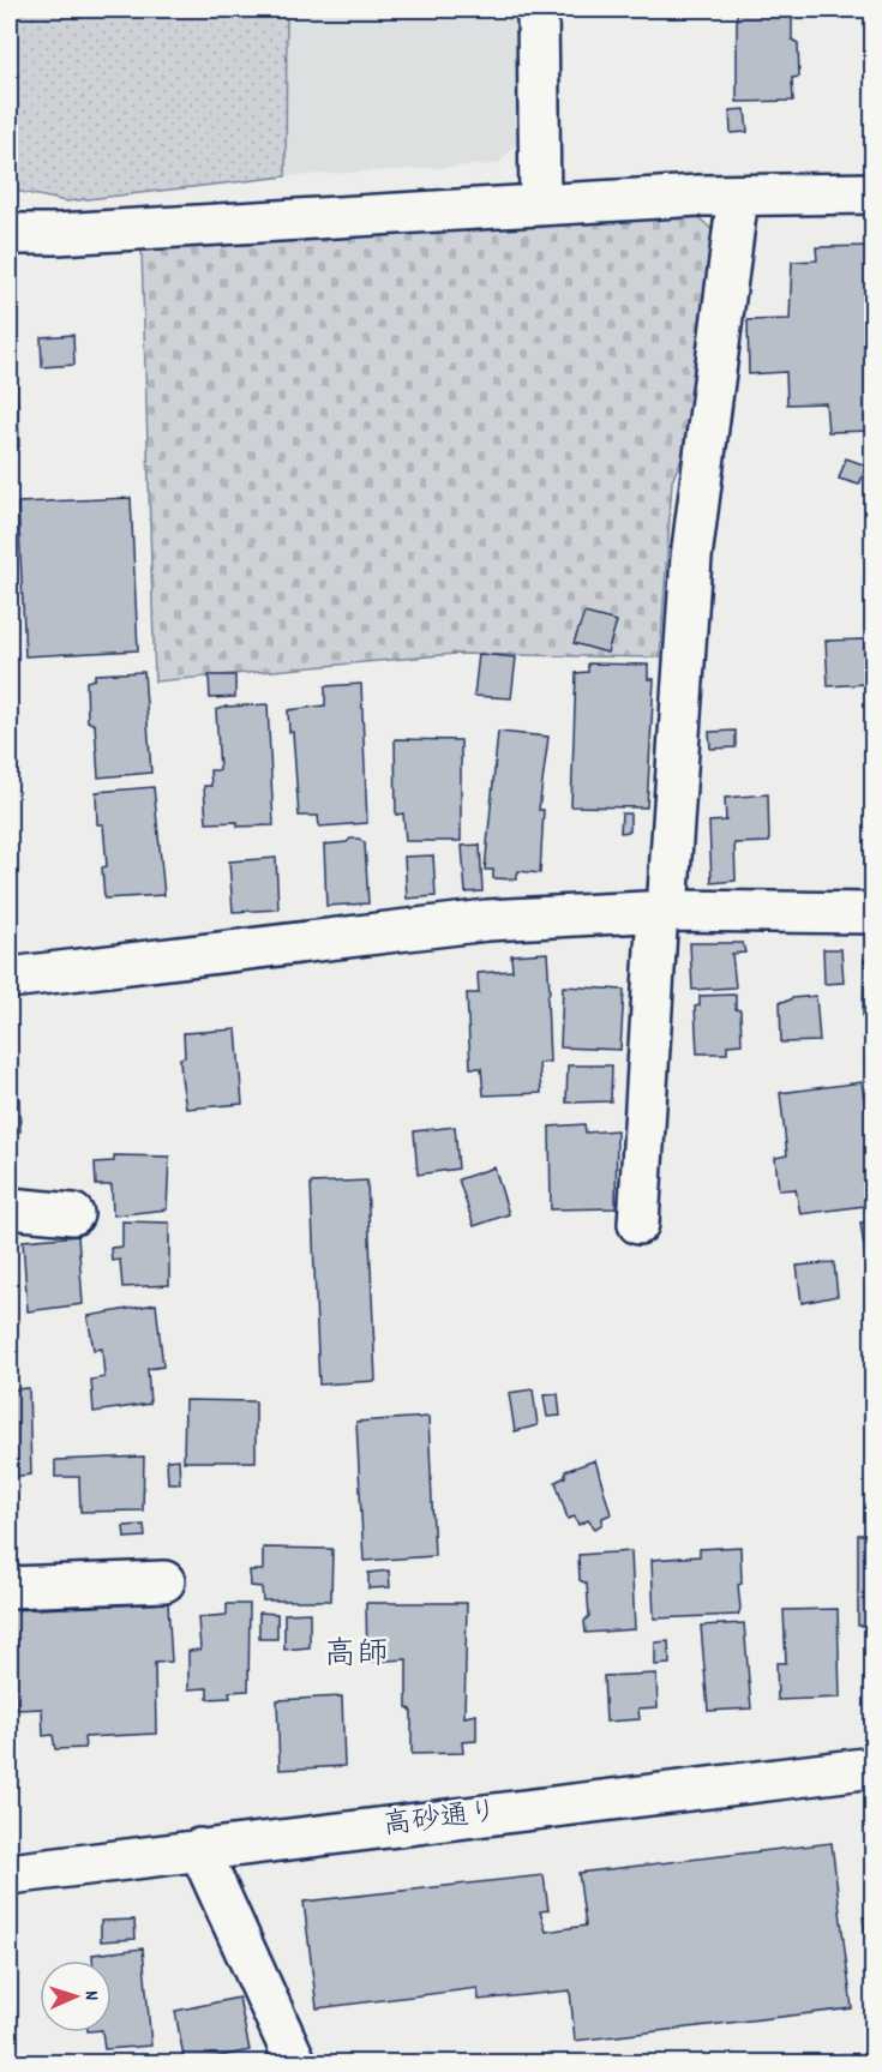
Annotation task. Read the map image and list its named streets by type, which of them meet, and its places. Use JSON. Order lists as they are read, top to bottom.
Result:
{
  "streets": {
    "street": ["高砂通り"]
  },
  "districts": ["高師"],
  "north": "right"
}
